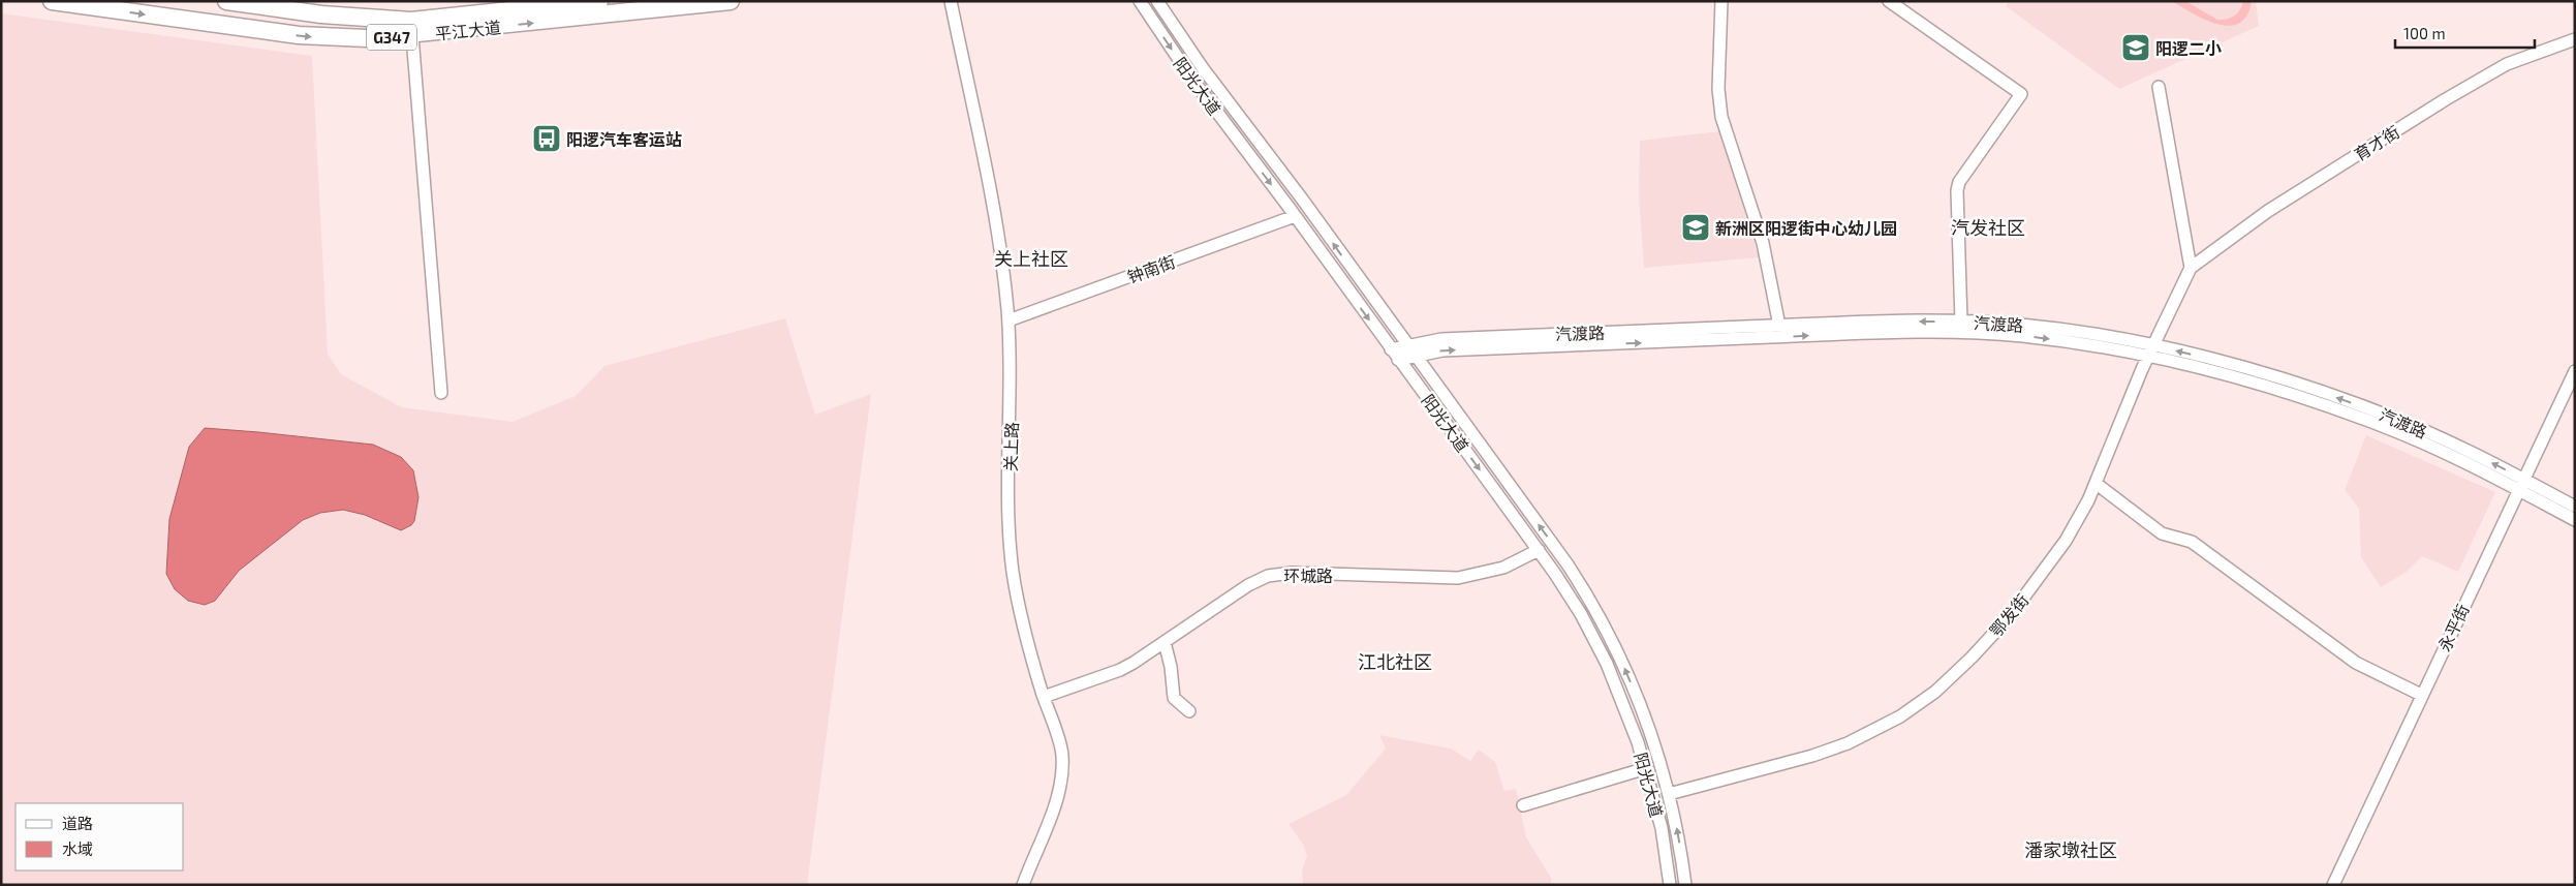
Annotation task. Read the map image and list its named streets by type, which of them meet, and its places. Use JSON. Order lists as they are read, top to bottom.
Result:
{
  "streets": {
    "highway": ["平江大道", "G347"],
    "street": [
      "阳光大道",
      "育才街",
      "钟南街",
      "汽渡路",
      "关上路",
      "环城路",
      "鄂发街",
      "永平街"
    ]
  },
  "crossings": [
    ["阳光大道", "钟南街"],
    ["阳光大道", "汽渡路"],
    ["阳光大道", "环城路"],
    ["阳光大道", "鄂发街"],
    ["育才街", "鄂发街"],
    ["钟南街", "关上路"],
    ["汽渡路", "鄂发街"],
    ["汽渡路", "永平街"],
    ["关上路", "环城路"]
  ],
  "districts": [
    "汽发社区",
    "关上社区",
    "江北社区",
    "潘家墩社区"
  ],
  "places": {
    "school or university": ["阳逻二小", "新洲区阳逻街中心幼儿园"],
    "bus stop": ["阳逻汽车客运站"]
  },
  "legend": ["道路", "水域"],
  "scale_bar": "100 m"
}
